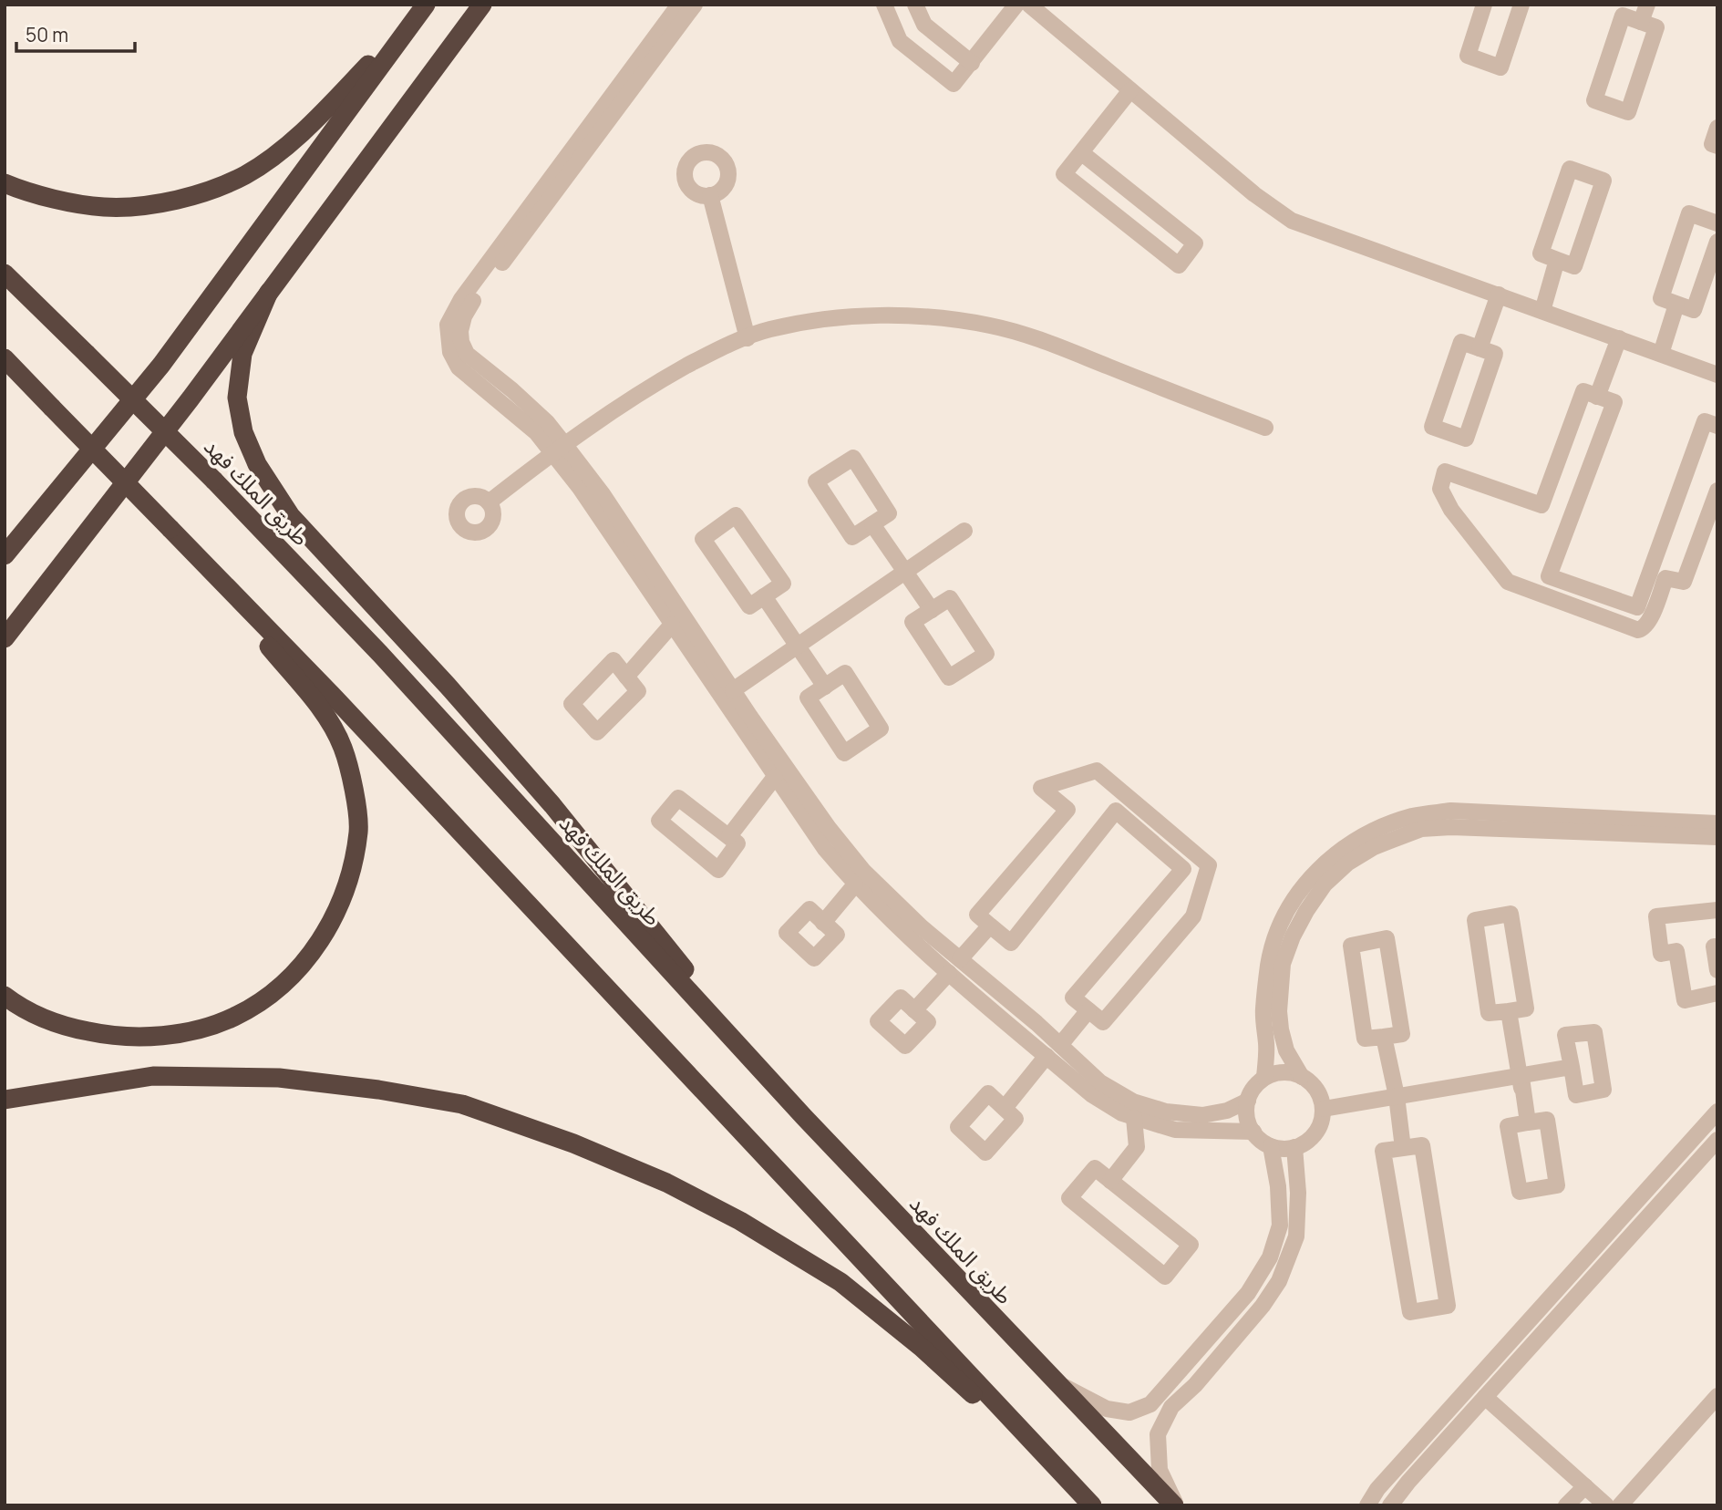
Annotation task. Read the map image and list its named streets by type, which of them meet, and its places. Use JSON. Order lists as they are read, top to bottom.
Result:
{
  "streets": {
    "highway": ["طريق الملك فهد"]
  },
  "scale_bar": "50 m"
}
